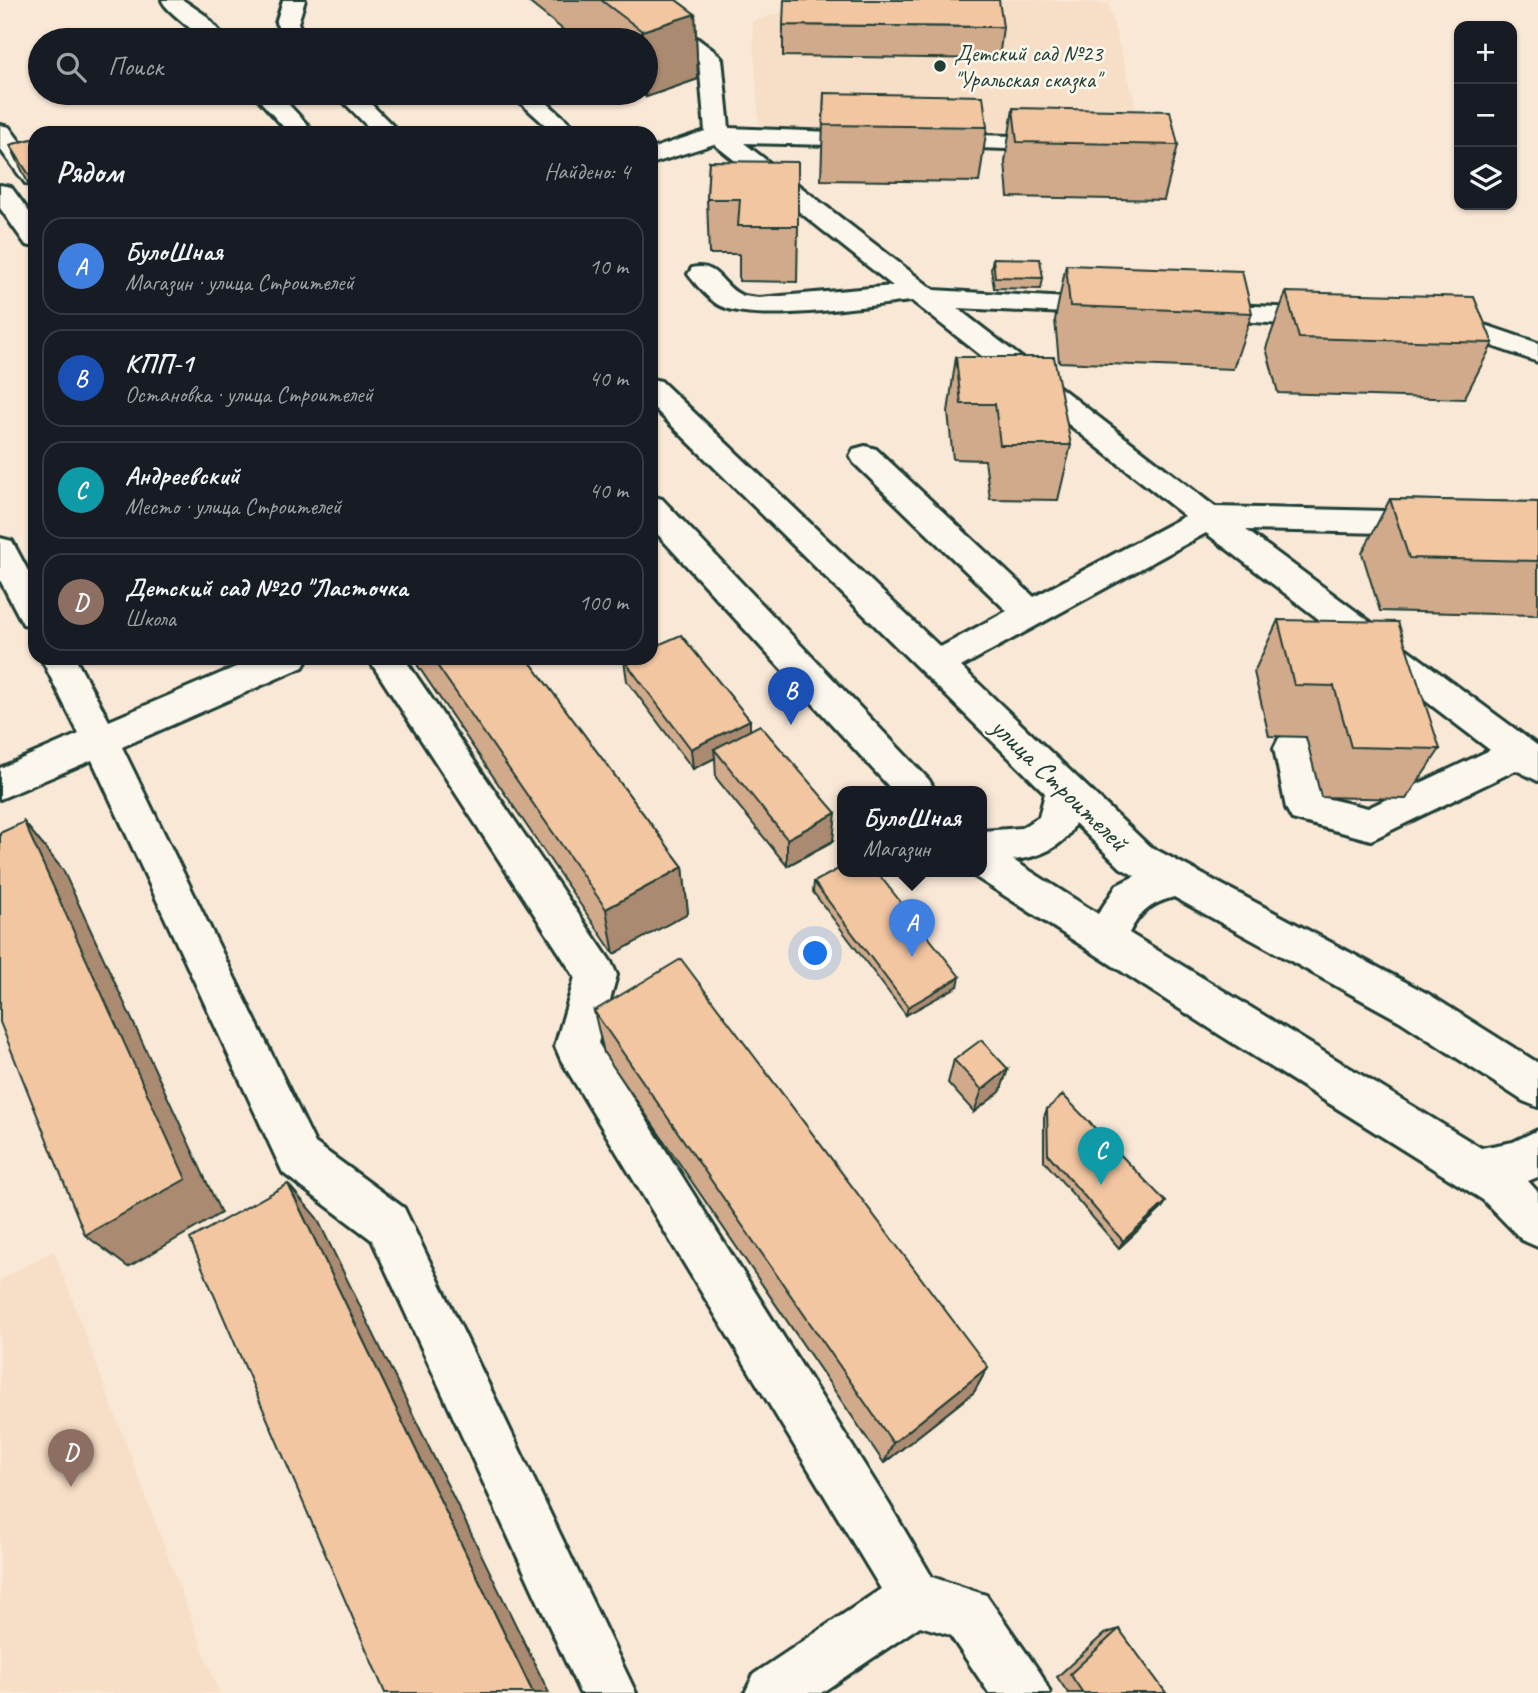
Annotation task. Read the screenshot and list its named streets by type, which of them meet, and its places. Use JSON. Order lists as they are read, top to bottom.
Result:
{
  "streets": {
    "main road": ["улица Строителей"]
  },
  "places": ["Детский сад №23 \"Уральская сказка\""],
  "page": {
    "map_buttons": ["+", "−"],
    "search": "Поиск",
    "heading": ["Рядом", "Найдено: 4"],
    "list": [
      {
        "mark": "A",
        "name": "БулоШная",
        "note": "Магазин · улица Строителей",
        "value": "10 m"
      },
      {
        "mark": "B",
        "name": "КПП-1",
        "note": "Остановка · улица Строителей",
        "value": "40 m"
      },
      {
        "mark": "C",
        "name": "Андреевский",
        "note": "Место · улица Строителей",
        "value": "40 m"
      },
      {
        "mark": "D",
        "name": "Детский сад №20 \"Ласточка",
        "note": "Школа",
        "value": "100 m"
      }
    ],
    "pins": [
      "B",
      "A",
      "C",
      "D"
    ],
    "popup": ["БулоШная", "Магазин"]
  }
}
